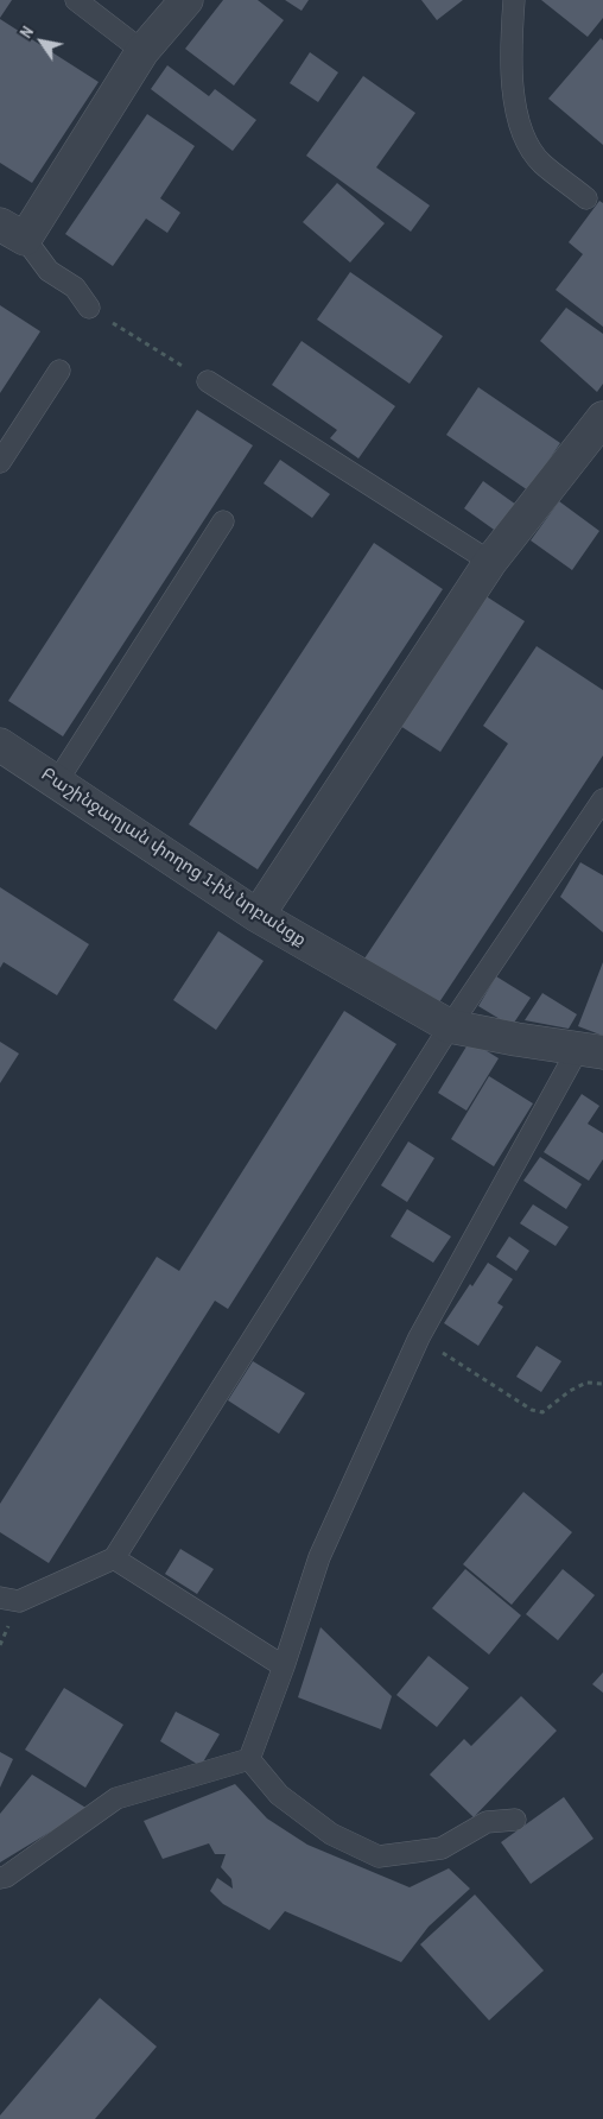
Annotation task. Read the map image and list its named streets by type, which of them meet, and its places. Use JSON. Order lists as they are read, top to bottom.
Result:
{
  "streets": {
    "street": ["Բաշինջաղյան փողոց 1-ին նրբանցք"]
  },
  "north": "top left"
}
